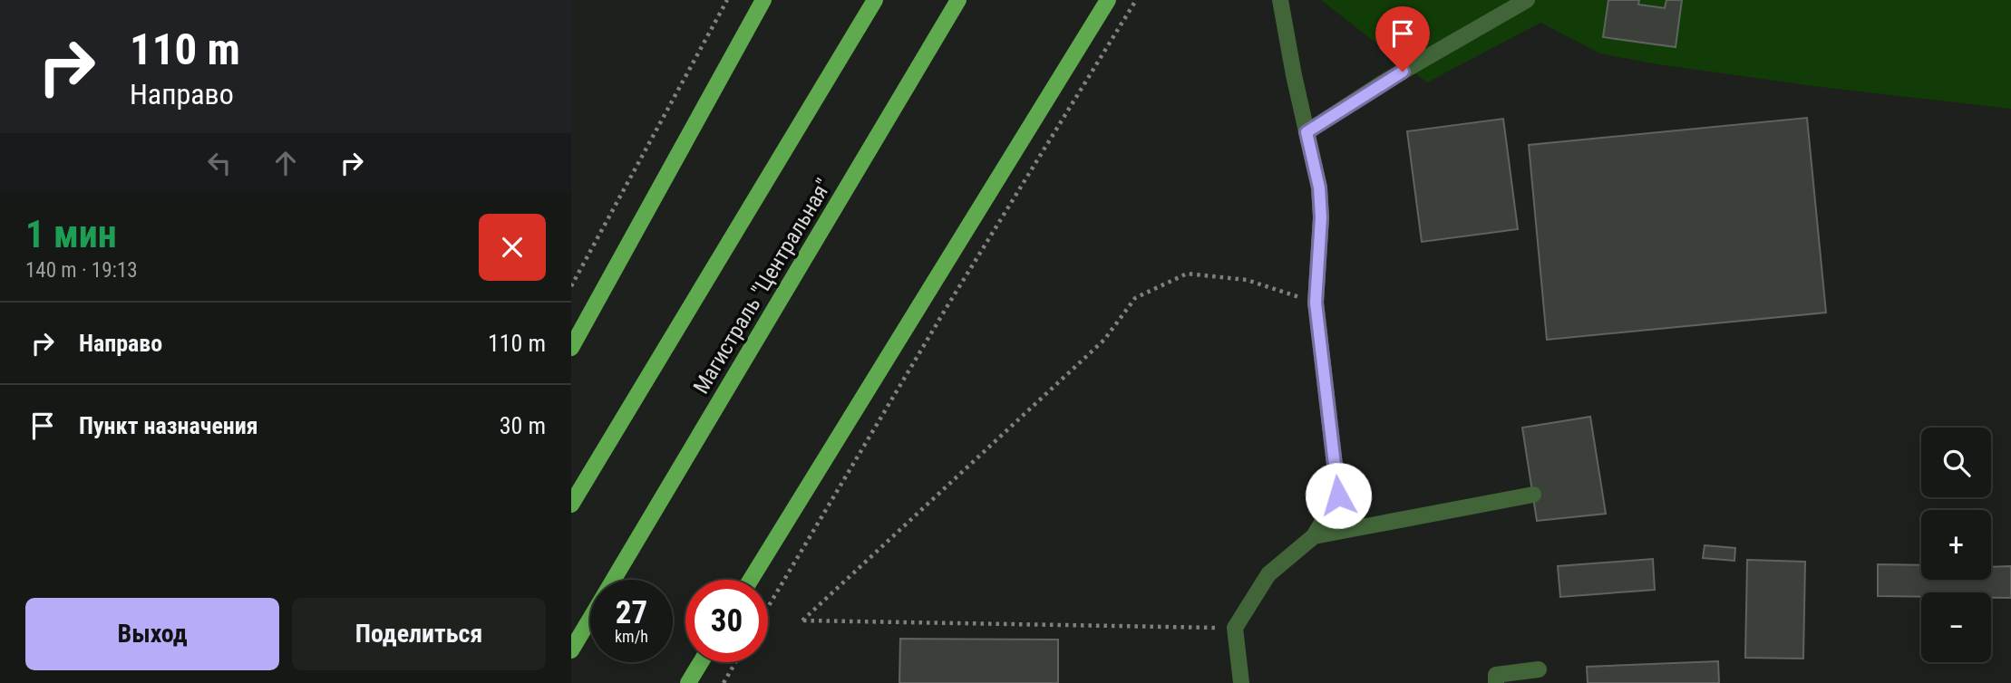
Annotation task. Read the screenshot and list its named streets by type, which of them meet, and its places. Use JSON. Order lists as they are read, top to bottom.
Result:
{
  "streets": {
    "main road": ["Магистраль \"Центральная\""]
  },
  "page": {
    "turn": ["110 m", "Направо"],
    "heading": ["1 мин", "140 m · 19:13"],
    "list": [
      {
        "name": "Направо",
        "value": "110 m"
      },
      {
        "name": "Пункт назначения",
        "value": "30 m"
      }
    ],
    "map_buttons": ["+", "−"],
    "speed": "27 km/h",
    "limit": "30",
    "buttons": ["Выход", "Поделиться"]
  }
}
